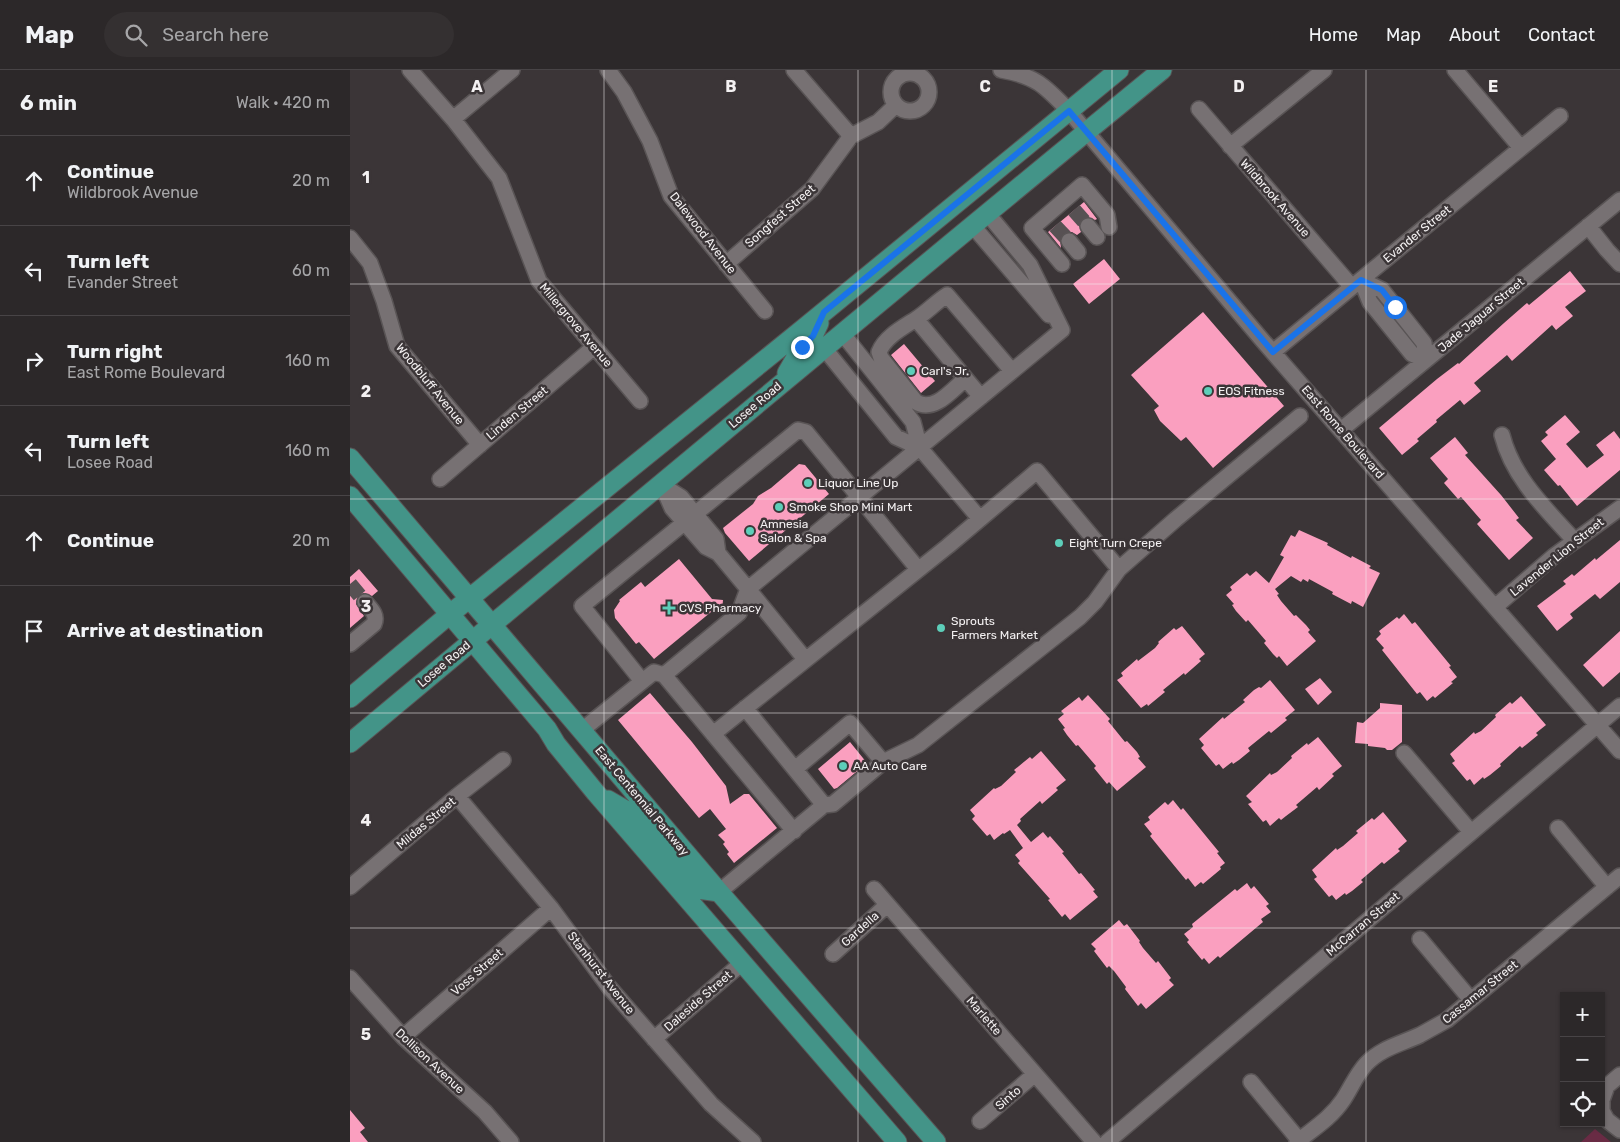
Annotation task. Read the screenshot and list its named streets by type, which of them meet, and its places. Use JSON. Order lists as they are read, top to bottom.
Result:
{
  "streets": {
    "main road": ["Losee Road", "East Centennial Parkway"],
    "street": [
      "Wildbrook Avenue",
      "Songfest Street",
      "Dalewood Avenue",
      "Evander Street",
      "Jade Jaguar Street",
      "Millergrove Avenue",
      "Woodbluff Avenue",
      "Linden Street",
      "East Rome Boulevard",
      "Lavender Lion Street",
      "Mildas Street",
      "McCarran Street",
      "Gardella",
      "Voss Street",
      "Stanhurst Avenue",
      "Cassamar Street",
      "Daleside Street",
      "Marlette",
      "Dollison Avenue",
      "Sinto"
    ]
  },
  "crossings": [
    ["Wildbrook Avenue", "Evander Street"],
    ["Wildbrook Avenue", "Jade Jaguar Street"],
    ["Songfest Street", "Dalewood Avenue"],
    ["Evander Street", "East Rome Boulevard"],
    ["Jade Jaguar Street", "East Rome Boulevard"],
    ["Millergrove Avenue", "Linden Street"],
    ["Woodbluff Avenue", "Linden Street"],
    ["Losee Road", "East Rome Boulevard"],
    ["Losee Road", "East Centennial Parkway"],
    ["East Rome Boulevard", "Lavender Lion Street"],
    ["East Rome Boulevard", "McCarran Street"],
    ["Mildas Street", "Stanhurst Avenue"],
    ["Gardella", "Marlette"],
    ["Voss Street", "Stanhurst Avenue"],
    ["Voss Street", "Dollison Avenue"],
    ["Stanhurst Avenue", "Daleside Street"],
    ["Marlette", "Sinto"]
  ],
  "places": {
    "other": [
      "Carl's Jr.",
      "EOS Fitness",
      "Liquor Line Up",
      "Smoke Shop Mini Mart",
      "Amnesia Salon & Spa",
      "Eight Turn Crepe",
      "Sprouts Farmers Market",
      "AA Auto Care"
    ],
    "health": ["CVS Pharmacy"]
  },
  "page": {
    "header": "Map",
    "search": "Search here",
    "nav": [
      "Home",
      "Map",
      "About",
      "Contact"
    ],
    "heading": ["6 min", "Walk · 420 m"],
    "list": [
      ["Continue", "Wildbrook Avenue", "20 m"],
      ["Turn left", "Evander Street", "60 m"],
      ["Turn right", "East Rome Boulevard", "160 m"],
      ["Turn left", "Losee Road", "160 m"],
      ["Continue", "20 m"],
      "Arrive at destination"
    ],
    "map_buttons": ["+", "−"]
  },
  "grid": {
    "columns": [
      "A",
      "B",
      "C",
      "D",
      "E"
    ],
    "rows": [
      "1",
      "2",
      "3",
      "4",
      "5"
    ]
  }
}
